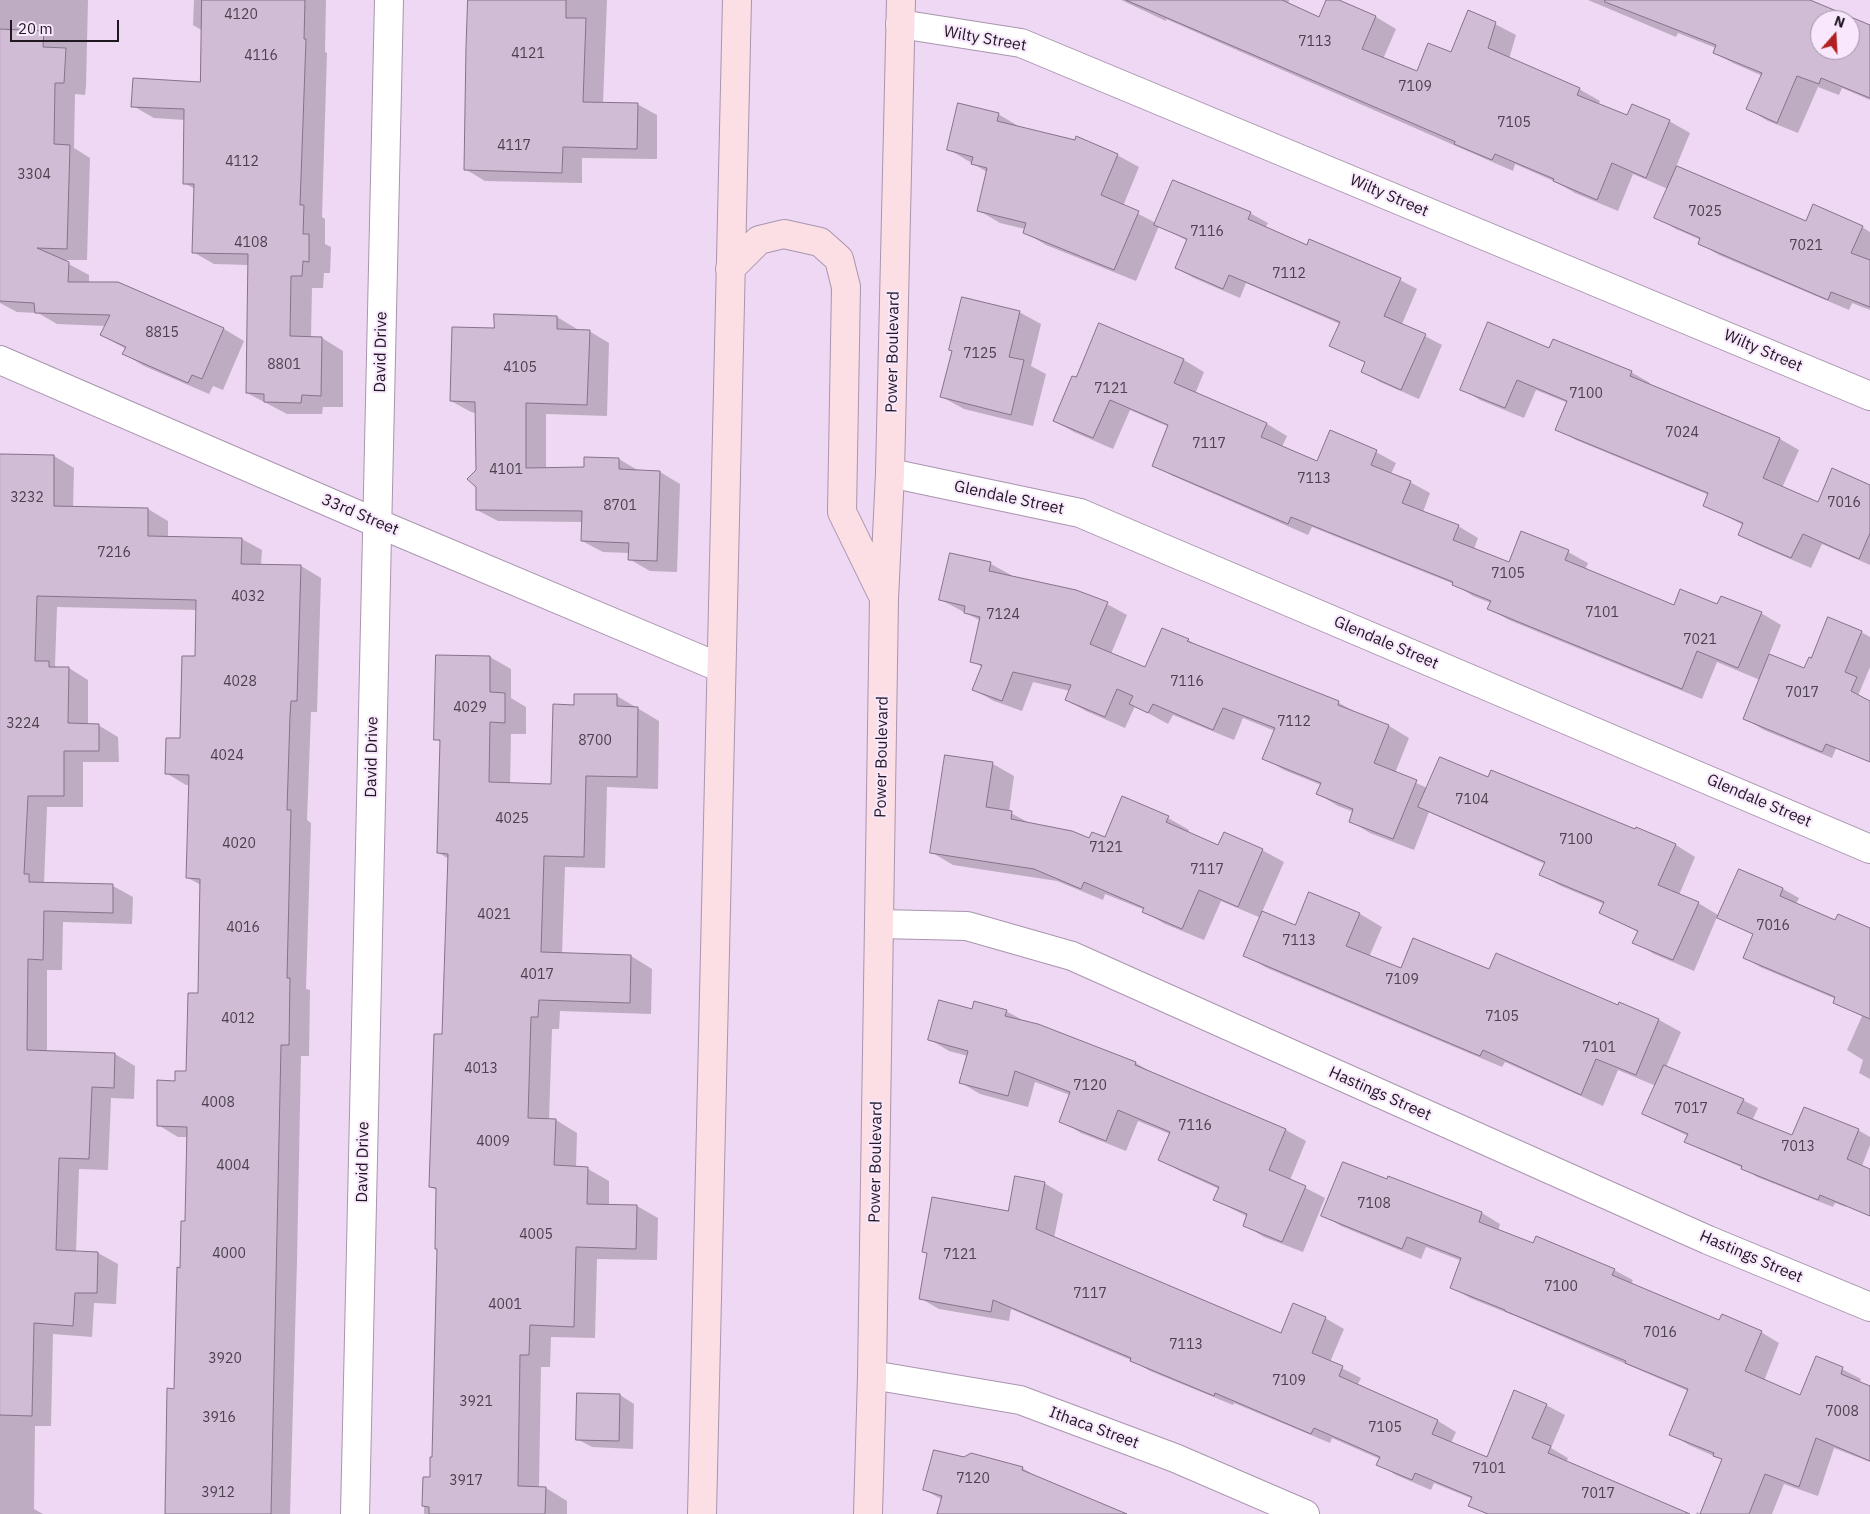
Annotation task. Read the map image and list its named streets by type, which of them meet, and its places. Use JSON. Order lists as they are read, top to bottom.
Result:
{
  "streets": {
    "main road": ["Power Boulevard"],
    "street": [
      "Wilty Street",
      "David Drive",
      "Glendale Street",
      "33rd Street",
      "Hastings Street",
      "Ithaca Street"
    ]
  },
  "crossings": [
    ["Wilty Street", "Power Boulevard"],
    ["David Drive", "33rd Street"],
    ["Power Boulevard", "Glendale Street"],
    ["Power Boulevard", "Hastings Street"],
    ["Power Boulevard", "Ithaca Street"]
  ],
  "house_numbers": [
    "4120",
    "7113",
    "4121",
    "4116",
    "7109",
    "7105",
    "4117",
    "4112",
    "3304",
    "7025",
    "7116",
    "4108",
    "7021",
    "7112",
    "8815",
    "7125",
    "8801",
    "4105",
    "7121",
    "7100",
    "7024",
    "7117",
    "4101",
    "7113",
    "3232",
    "7016",
    "8701",
    "7216",
    "7105",
    "4032",
    "7101",
    "7124",
    "7021",
    "4028",
    "7116",
    "7017",
    "4029",
    "7112",
    "3224",
    "8700",
    "4024",
    "7104",
    "4025",
    "7100",
    "4020",
    "7121",
    "7117",
    "4021",
    "7016",
    "4016",
    "7113",
    "4017",
    "7109",
    "7105",
    "4012",
    "7101",
    "4013",
    "7120",
    "4008",
    "7017",
    "7116",
    "4009",
    "7013",
    "4004",
    "7108",
    "4005",
    "4000",
    "7121",
    "7100",
    "7117",
    "4001",
    "7016",
    "7113",
    "3920",
    "7109",
    "3921",
    "7008",
    "3916",
    "7105",
    "7101",
    "7120",
    "3917",
    "3912",
    "7017"
  ],
  "scale_bar": "20 m",
  "north": "top"
}
